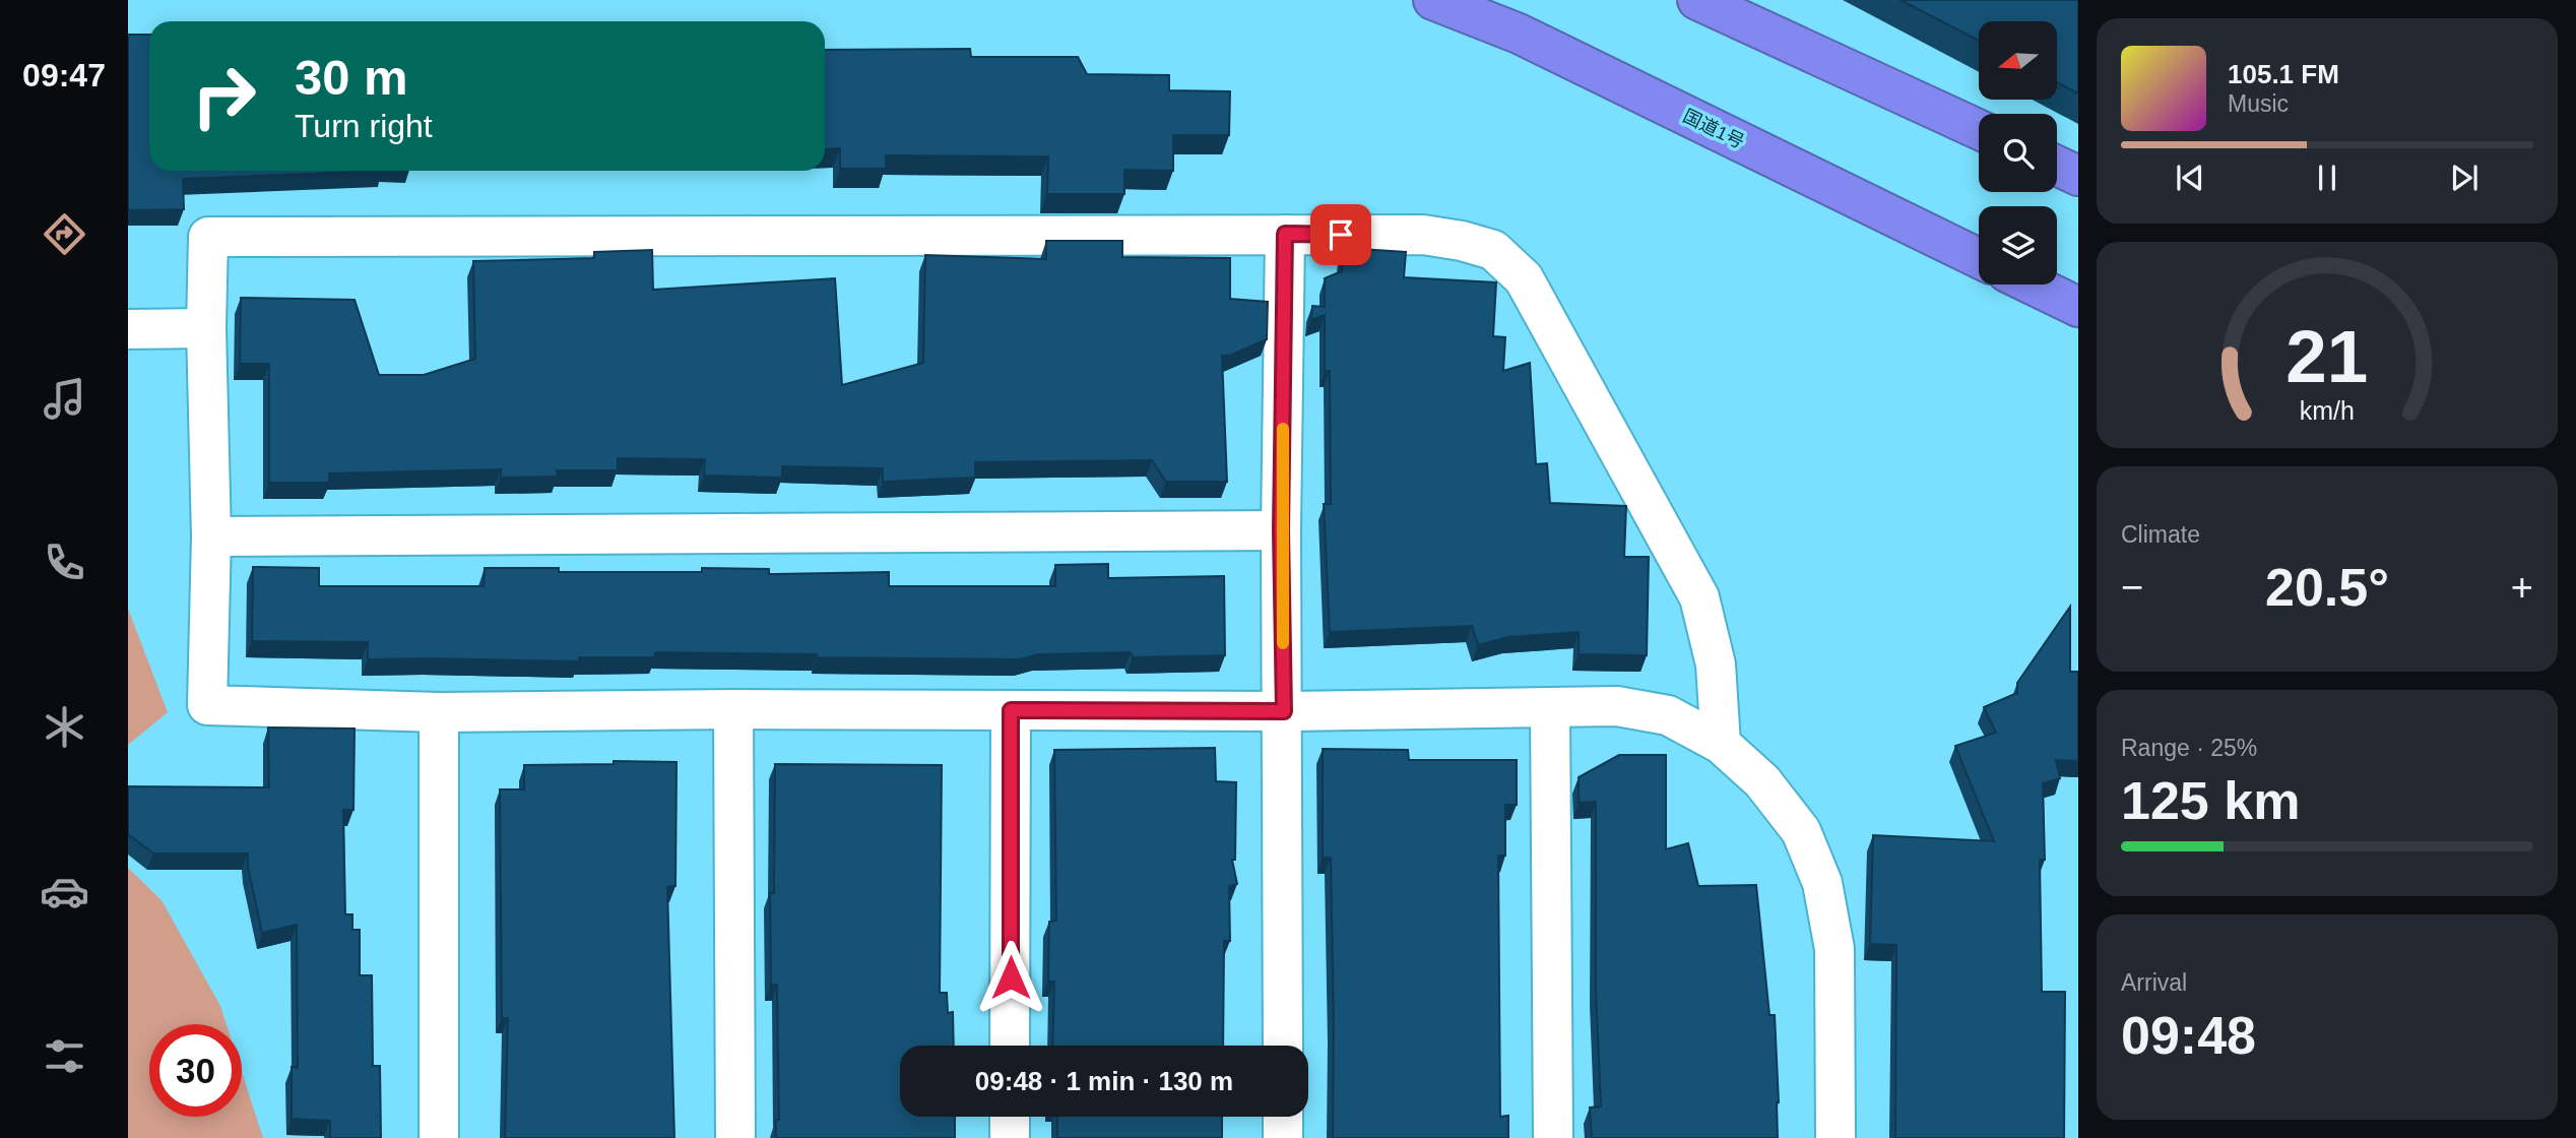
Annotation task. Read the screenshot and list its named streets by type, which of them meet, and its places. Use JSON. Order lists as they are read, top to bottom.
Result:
{
  "streets": {
    "highway": ["国道1号"]
  },
  "north": "left",
  "page": {
    "tabs": "09:47",
    "turn": ["30 m", "Turn right"],
    "song": ["105.1 FM", "Music"],
    "tile": [
      "Climate",
      ["Range · 25%", "125 km"],
      ["Arrival", "09:48"]
    ],
    "heat": ["−", "20.5°", "+"],
    "limit": "30",
    "trip": "09:48 · 1 min · 130 m",
    "gauge": ["21", "km/h"]
  }
}
